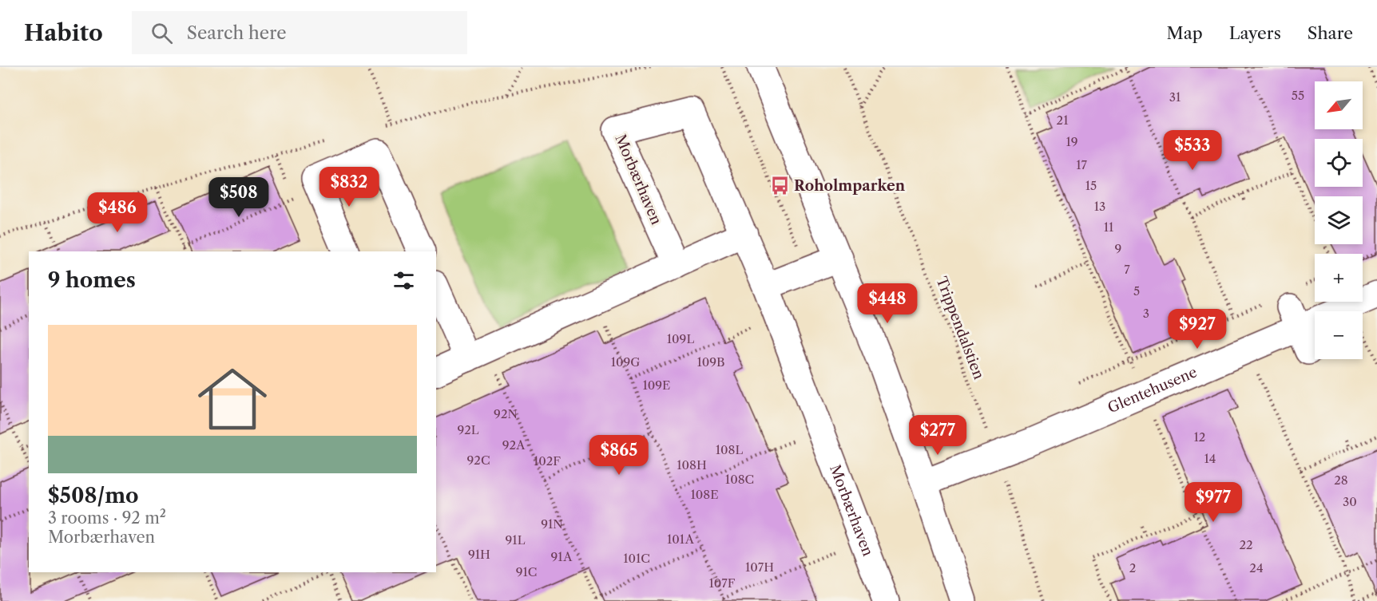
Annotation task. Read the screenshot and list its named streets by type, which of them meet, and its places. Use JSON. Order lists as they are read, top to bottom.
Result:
{
  "streets": {
    "street": ["Morbærhaven", "Glentehusene"],
    "path": ["Trippendalstien"]
  },
  "places": {
    "bus stop": ["Roholmparken"]
  },
  "house_numbers": [
    "55",
    "31",
    "21",
    "19",
    "17",
    "15",
    "13",
    "11",
    "9",
    "7",
    "5",
    "3",
    "109L",
    "109G",
    "109B",
    "109E",
    "92N",
    "92L",
    "12",
    "92A",
    "108L",
    "14",
    "92C",
    "102F",
    "108H",
    "108C",
    "28",
    "108E",
    "30",
    "91N",
    "101A",
    "91L",
    "22",
    "91H",
    "91A",
    "101C",
    "107H",
    "2",
    "24",
    "91C",
    "107F"
  ],
  "north": "bottom left",
  "page": {
    "header": "Habito",
    "search": "Search here",
    "nav": ["Map", "Layers", "Share"],
    "map_buttons": ["+", "−"],
    "price": [
      "$533",
      "$832",
      "$508",
      "$486",
      "$448",
      "$927",
      "$277",
      "$865",
      "$977"
    ],
    "heading": "9 homes",
    "list": [
      {
        "name": "$508/mo",
        "note": "3 rooms · 92 m² · Morbærhaven"
      }
    ]
  }
}
